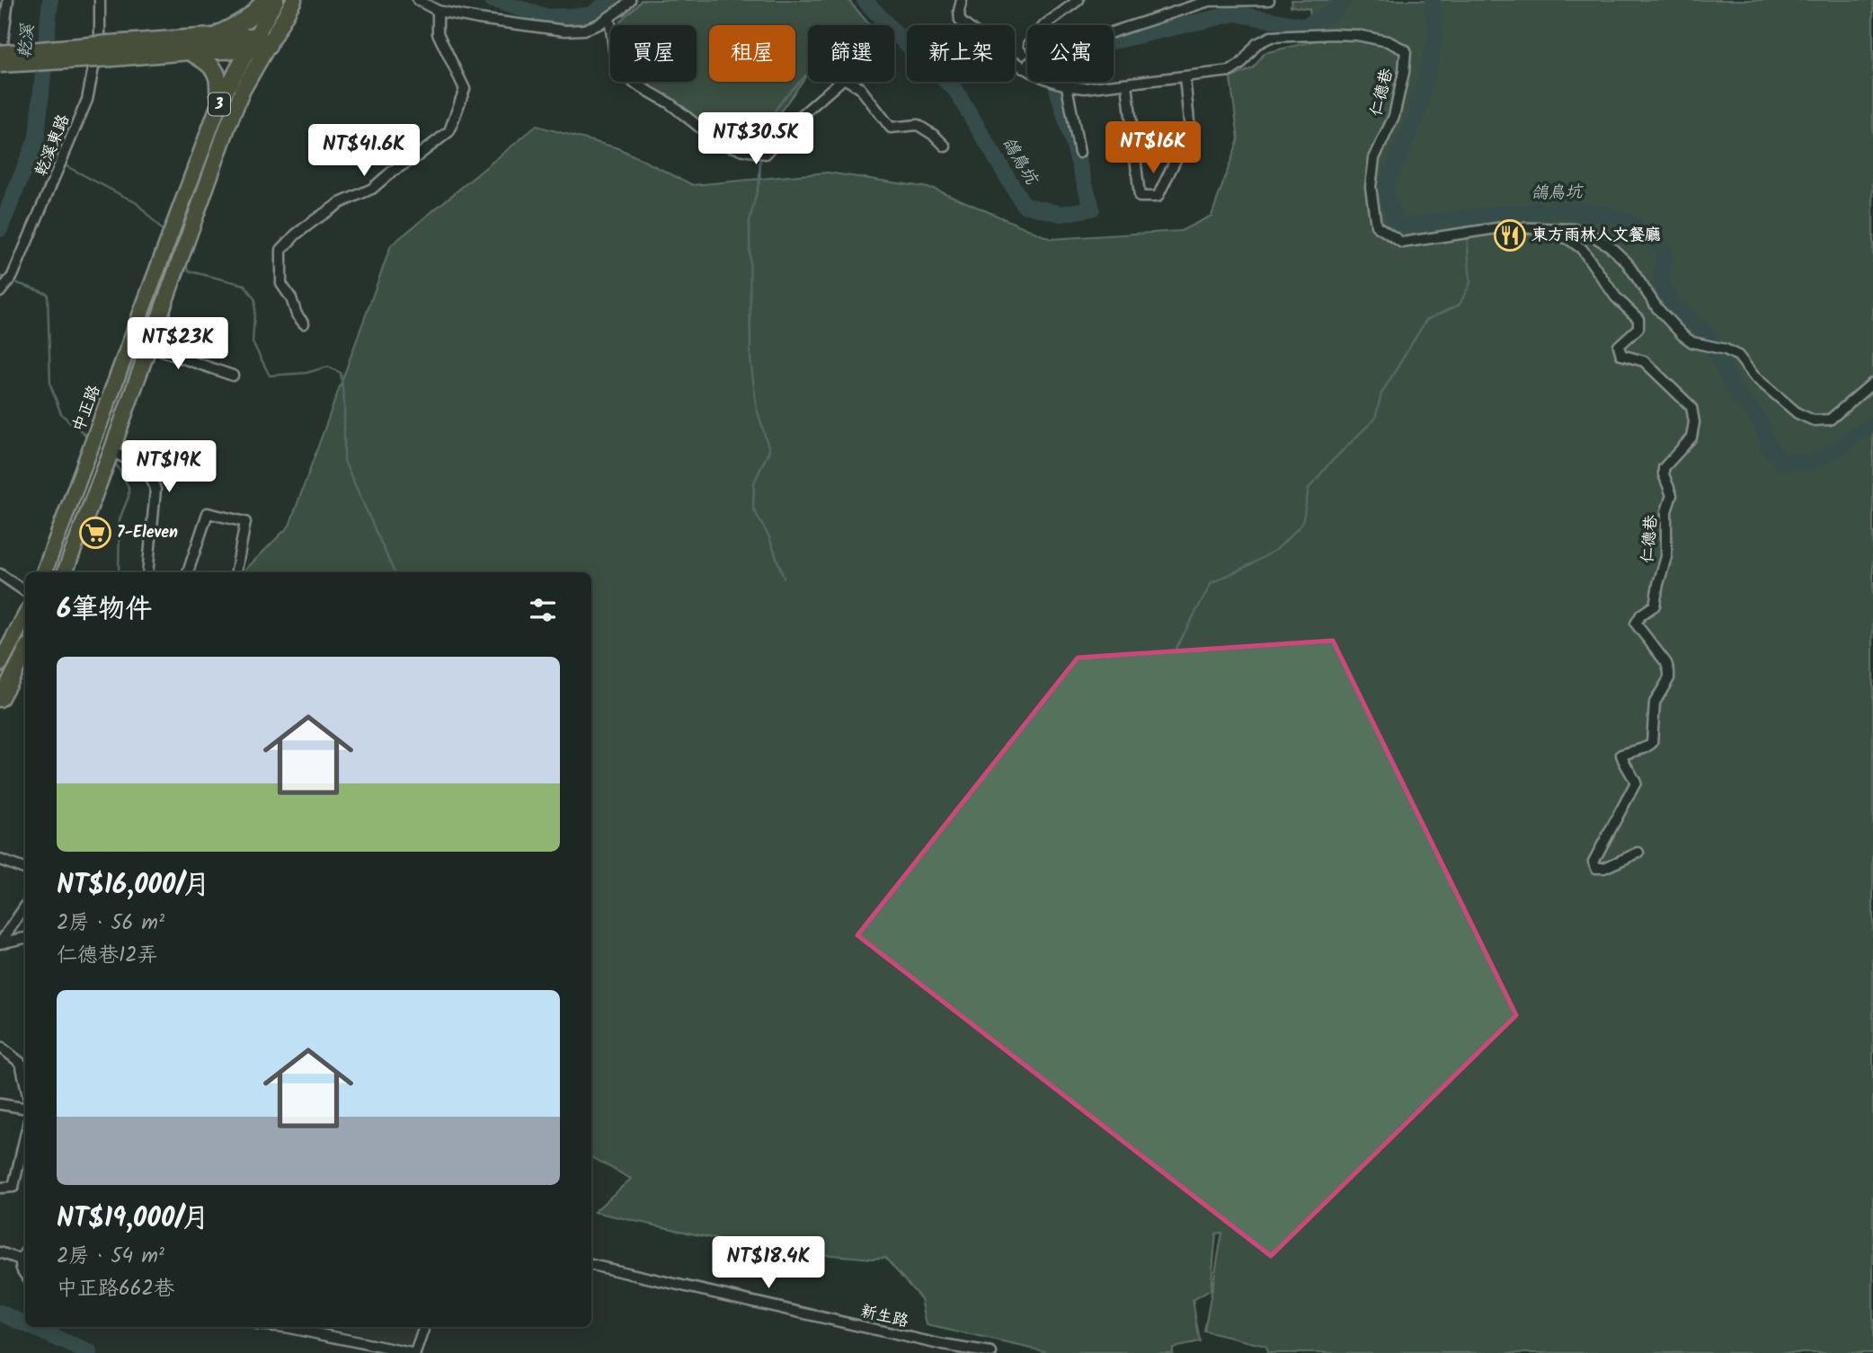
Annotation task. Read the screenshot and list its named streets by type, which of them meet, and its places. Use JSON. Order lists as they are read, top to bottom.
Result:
{
  "streets": {
    "main road": ["3", "中正路"],
    "street": ["仁德巷", "乾溪東路", "新生路"]
  },
  "crossings": [
    ["3", "中正路"]
  ],
  "water": ["乾溪", "鴿鳥坑"],
  "places": {
    "restaurant": ["東方雨林人文餐廳"],
    "supermarket": ["7-Eleven"]
  },
  "page": {
    "chip": [
      "買屋",
      "租屋",
      "篩選",
      "新上架",
      "公寓"
    ],
    "price": [
      "NT$30.5K",
      "NT$16K",
      "NT$41.6K",
      "NT$23K",
      "NT$19K",
      "NT$18.4K"
    ],
    "heading": "6筆物件",
    "list": [
      {
        "name": "NT$16,000/月",
        "note": "2房 · 56 m² · 仁德巷12弄"
      },
      {
        "name": "NT$19,000/月",
        "note": "2房 · 54 m² · 中正路662巷"
      }
    ]
  }
}
